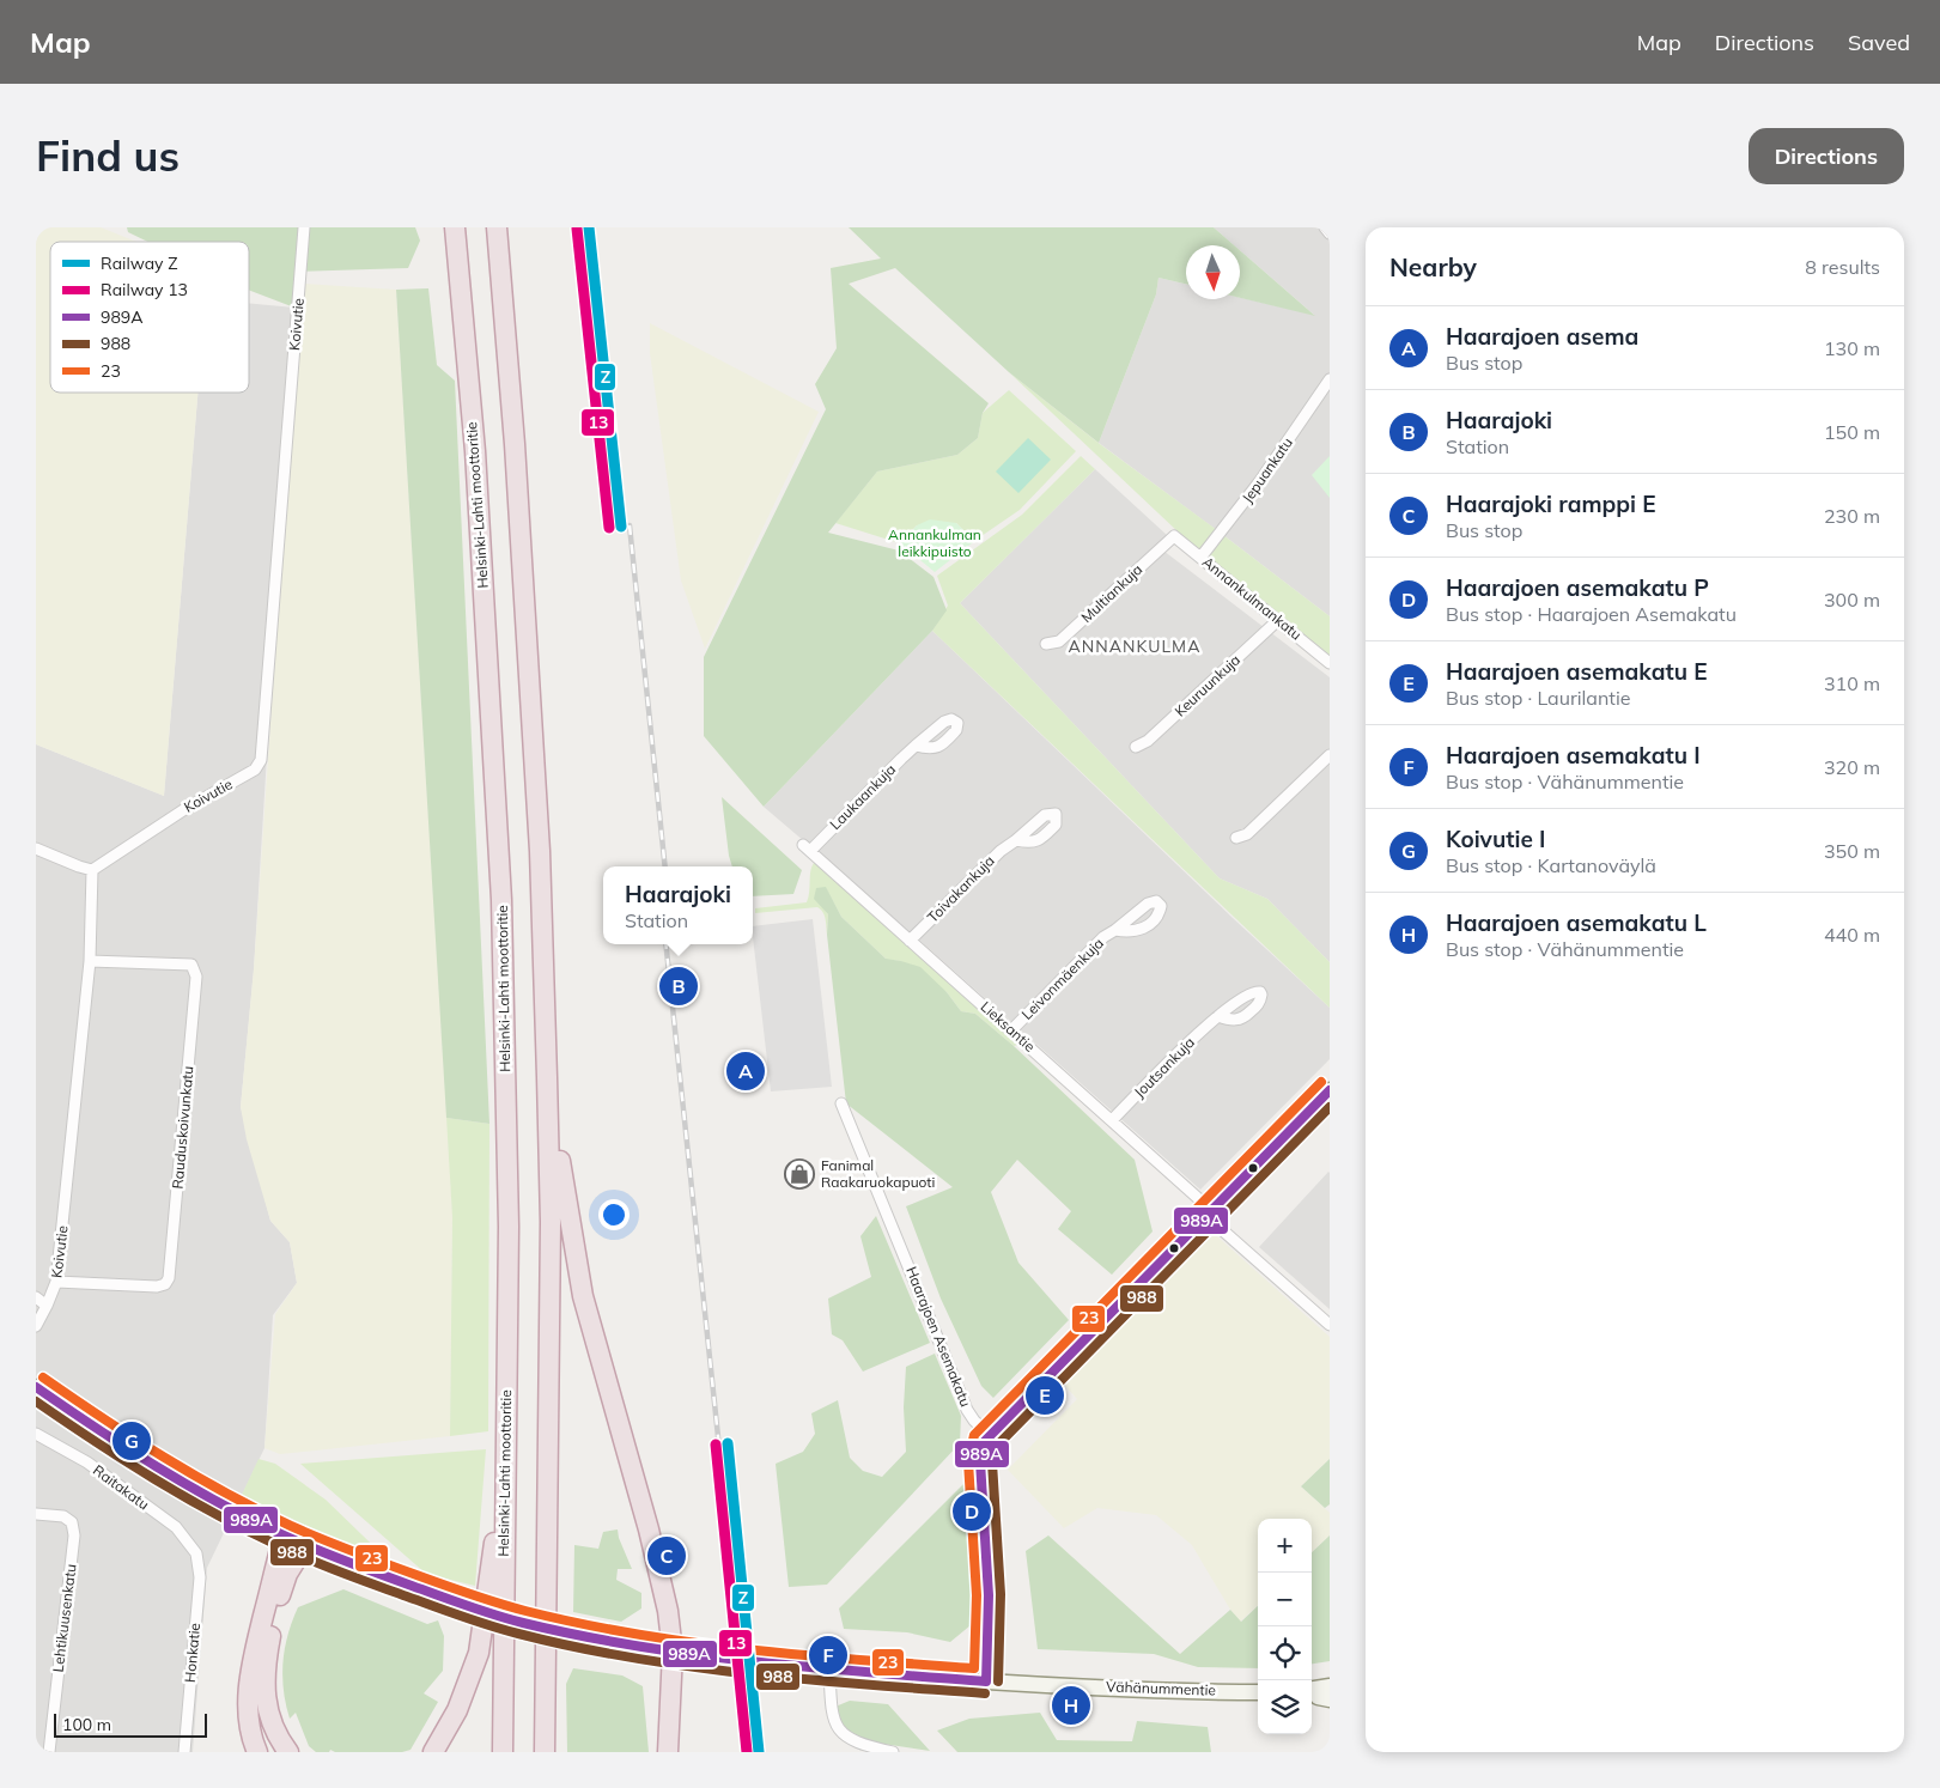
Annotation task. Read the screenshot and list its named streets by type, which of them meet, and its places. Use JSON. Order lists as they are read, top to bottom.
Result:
{
  "streets": {
    "highway": ["Helsinki-Lahti moottoritie"],
    "main road": ["Vähänummentie"],
    "street": [
      "Koivutie",
      "Jepuankatu",
      "Multiankuja",
      "Annankulmankatu",
      "Keuruunkuja",
      "Laukaankuja",
      "Toivakankuja",
      "Leivonmäenkuja",
      "Lieksantie",
      "Joutsankuja",
      "Rauduskoivunkatu",
      "Haarajoen Asemakatu",
      "Raitakatu",
      "Lehtikuusenkatu",
      "Honkatie"
    ]
  },
  "crossings": [
    ["Koivutie", "Rauduskoivunkatu"],
    ["Jepuankatu", "Annankulmankatu"],
    ["Multiankuja", "Annankulmankatu"],
    ["Annankulmankatu", "Keuruunkuja"],
    ["Laukaankuja", "Lieksantie"],
    ["Toivakankuja", "Lieksantie"],
    ["Leivonmäenkuja", "Lieksantie"],
    ["Lieksantie", "Joutsankuja"],
    ["Raitakatu", "Honkatie"]
  ],
  "districts": ["ANNANKULMA"],
  "parks": ["Annankulman leikkipuisto"],
  "places": {
    "shop": ["Fanimal Raakaruokapuoti"]
  },
  "lines": [
    "rail line Z",
    "rail line 13",
    "transit line 23",
    "transit line 989A",
    "transit line 988"
  ],
  "legend": [
    "Railway Z",
    "Railway 13",
    "989A",
    "988",
    "23"
  ],
  "scale_bar": "100 m",
  "north": "bottom",
  "page": {
    "header": "Map",
    "nav": ["Map", "Directions", "Saved"],
    "buttons": "Directions",
    "title": "Find us",
    "heading": ["Nearby", "8 results"],
    "list": [
      {
        "mark": "A",
        "name": "Haarajoen asema",
        "note": "Bus stop",
        "value": "130 m"
      },
      {
        "mark": "B",
        "name": "Haarajoki",
        "note": "Station",
        "value": "150 m"
      },
      {
        "mark": "C",
        "name": "Haarajoki ramppi E",
        "note": "Bus stop",
        "value": "230 m"
      },
      {
        "mark": "D",
        "name": "Haarajoen asemakatu P",
        "note": "Bus stop · Haarajoen Asemakatu",
        "value": "300 m"
      },
      {
        "mark": "E",
        "name": "Haarajoen asemakatu E",
        "note": "Bus stop · Laurilantie",
        "value": "310 m"
      },
      {
        "mark": "F",
        "name": "Haarajoen asemakatu I",
        "note": "Bus stop · Vähänummentie",
        "value": "320 m"
      },
      {
        "mark": "G",
        "name": "Koivutie I",
        "note": "Bus stop · Kartanoväylä",
        "value": "350 m"
      },
      {
        "mark": "H",
        "name": "Haarajoen asemakatu L",
        "note": "Bus stop · Vähänummentie",
        "value": "440 m"
      }
    ],
    "popup": ["Haarajoki", "Station"],
    "pins": [
      "B",
      "A",
      "E",
      "G",
      "D",
      "C",
      "F",
      "H"
    ],
    "map_buttons": ["+", "−"],
    "scale": "100 m"
  }
}
